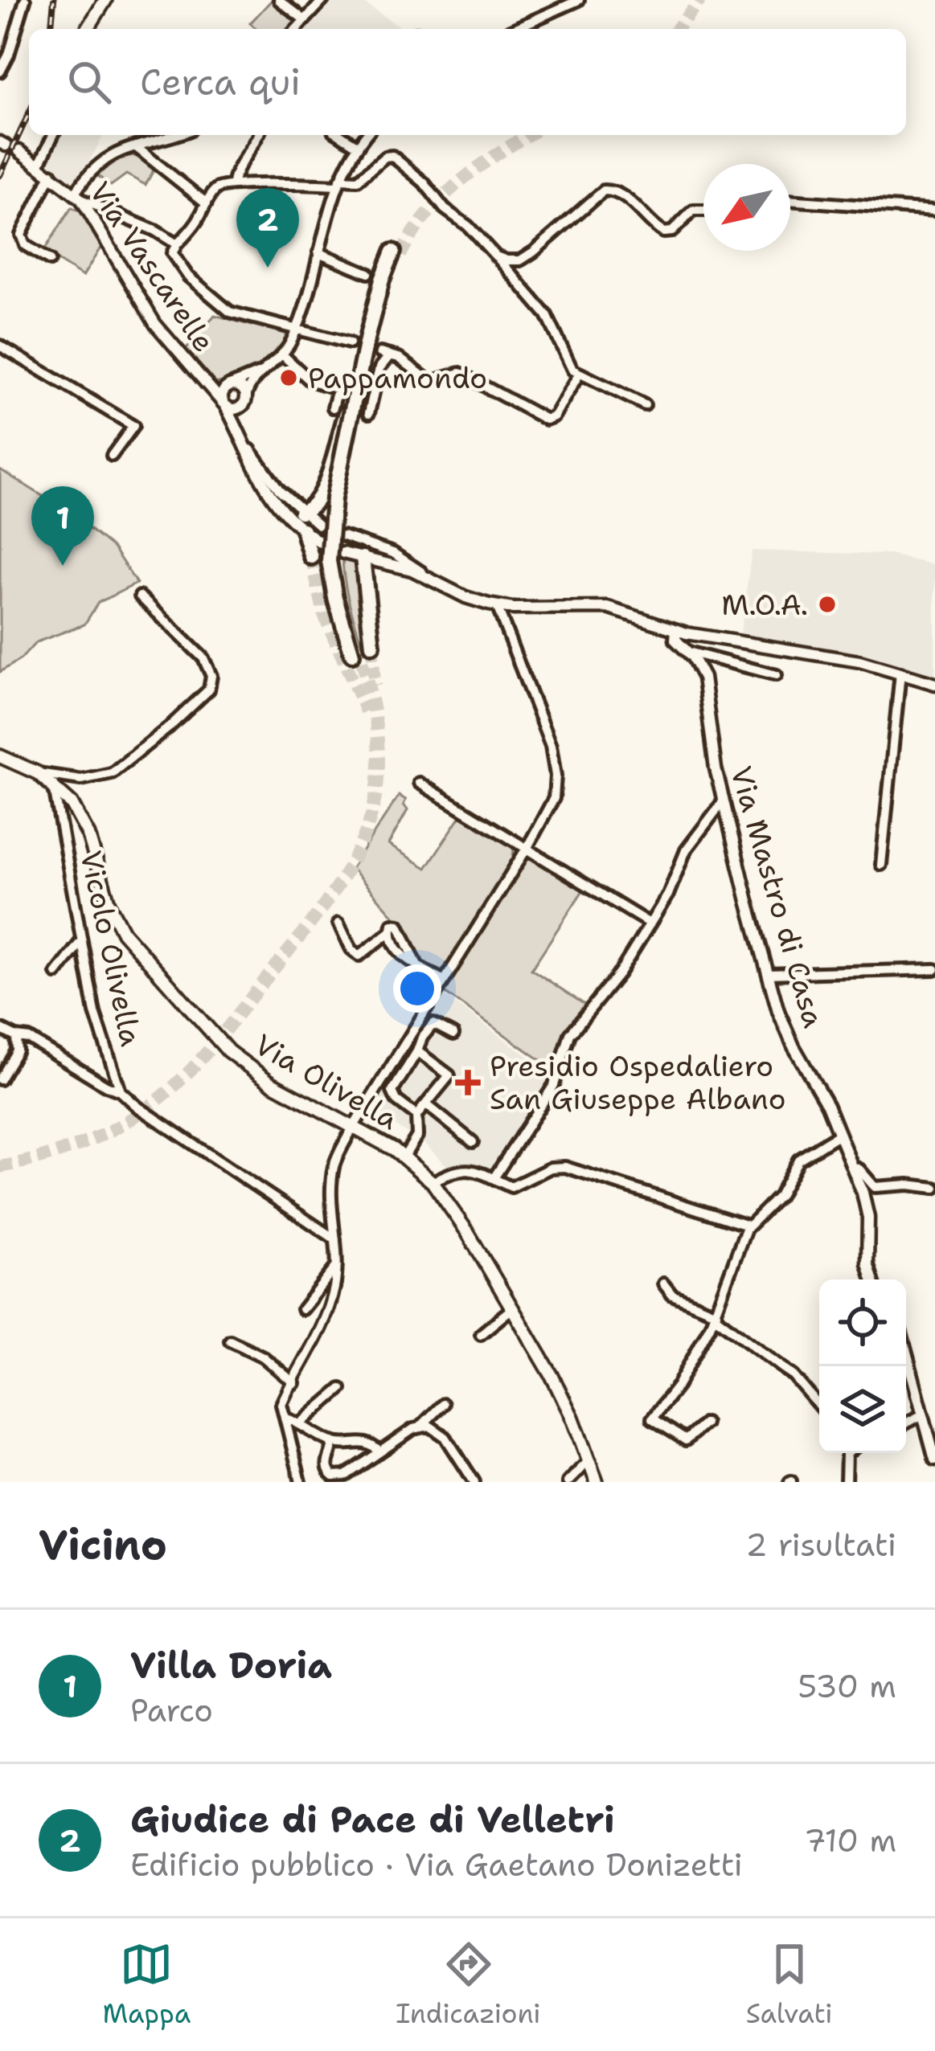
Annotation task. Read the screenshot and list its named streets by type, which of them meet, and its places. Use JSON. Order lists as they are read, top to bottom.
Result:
{
  "streets": {
    "main road": ["Via Olivella"],
    "street": ["Via Vascarelle", "Via Mastro di Casa", "Vicolo Olivella"]
  },
  "crossings": [
    ["Vicolo Olivella", "Via Olivella"]
  ],
  "places": {
    "other": ["Pappamondo", "M.O.A."],
    "health": ["Presidio Ospedaliero San Giuseppe Albano"]
  },
  "north": "bottom left",
  "page": {
    "search": "Cerca qui",
    "pins": ["2", "1"],
    "heading": ["Vicino", "2 risultati"],
    "list": [
      {
        "mark": "1",
        "name": "Villa Doria",
        "note": "Parco",
        "value": "530 m"
      },
      {
        "mark": "2",
        "name": "Giudice di Pace di Velletri",
        "note": "Edificio pubblico · Via Gaetano Donizetti",
        "value": "710 m"
      }
    ],
    "nav": ["Mappa", "Indicazioni", "Salvati"]
  }
}
